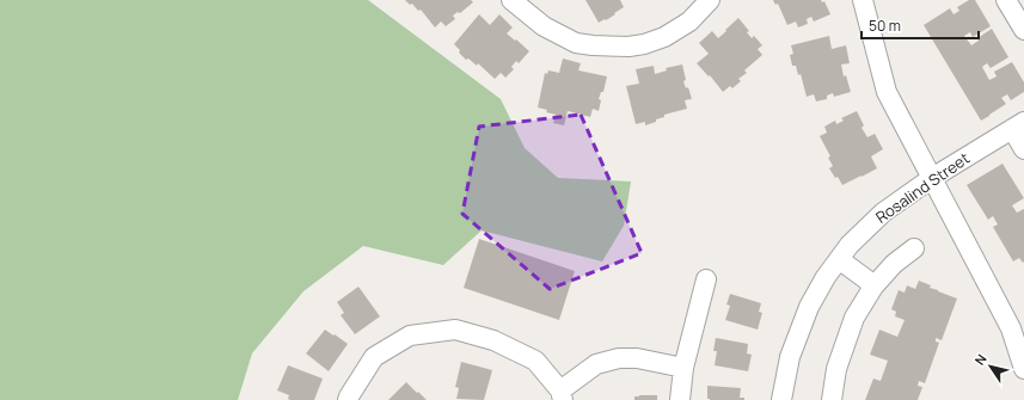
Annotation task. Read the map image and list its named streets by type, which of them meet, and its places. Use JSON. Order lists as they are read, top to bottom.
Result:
{
  "streets": {
    "street": ["Rosalind Street"]
  },
  "scale_bar": "50 m",
  "north": "top left"
}
